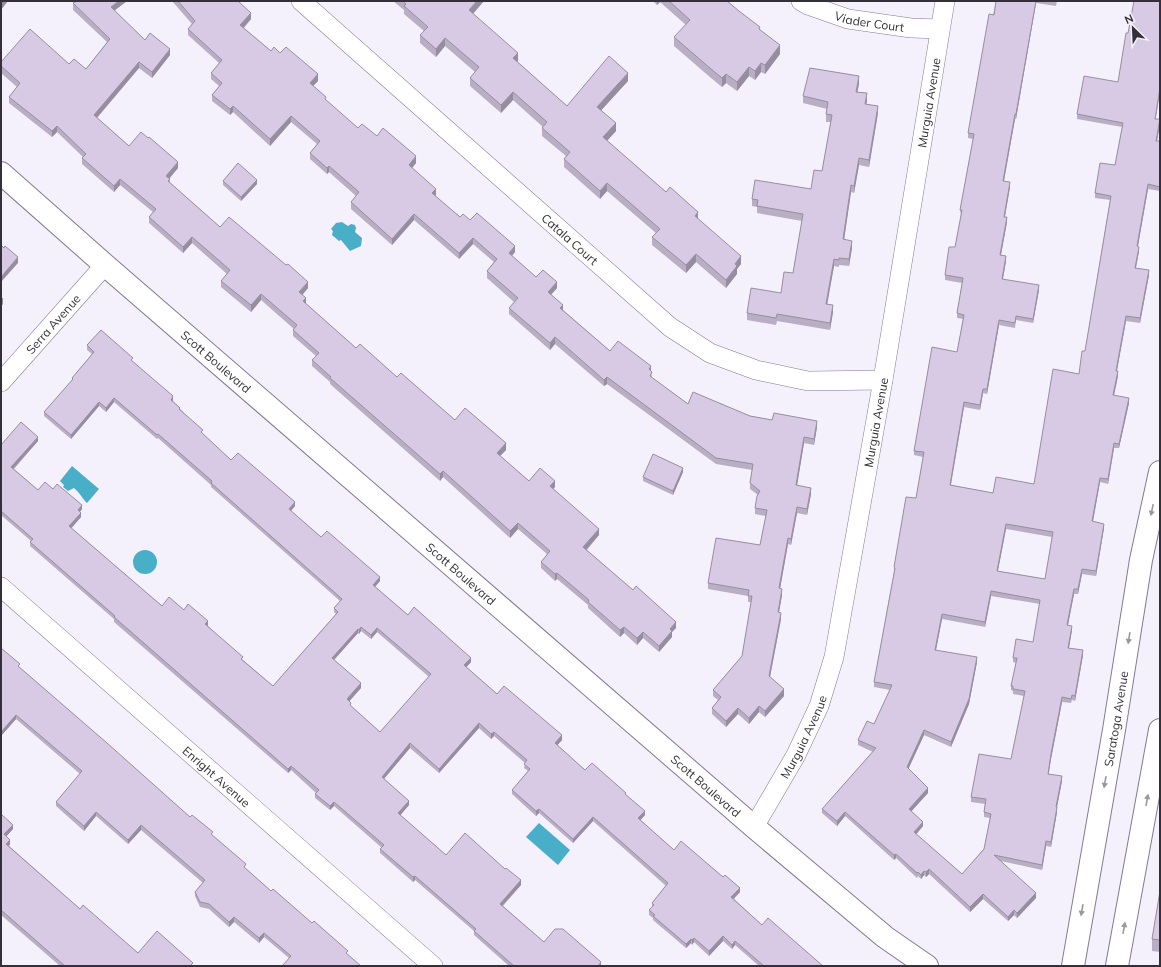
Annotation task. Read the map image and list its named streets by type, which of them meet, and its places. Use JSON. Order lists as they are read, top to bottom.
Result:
{
  "streets": {
    "main road": ["Scott Boulevard", "Saratoga Avenue"],
    "street": [
      "Viader Court",
      "Murguia Avenue",
      "Catala Court",
      "Serra Avenue",
      "Enright Avenue"
    ]
  },
  "crossings": [
    ["Viader Court", "Murguia Avenue"],
    ["Murguia Avenue", "Catala Court"],
    ["Murguia Avenue", "Scott Boulevard"],
    ["Serra Avenue", "Scott Boulevard"]
  ],
  "north": "top left"
}
